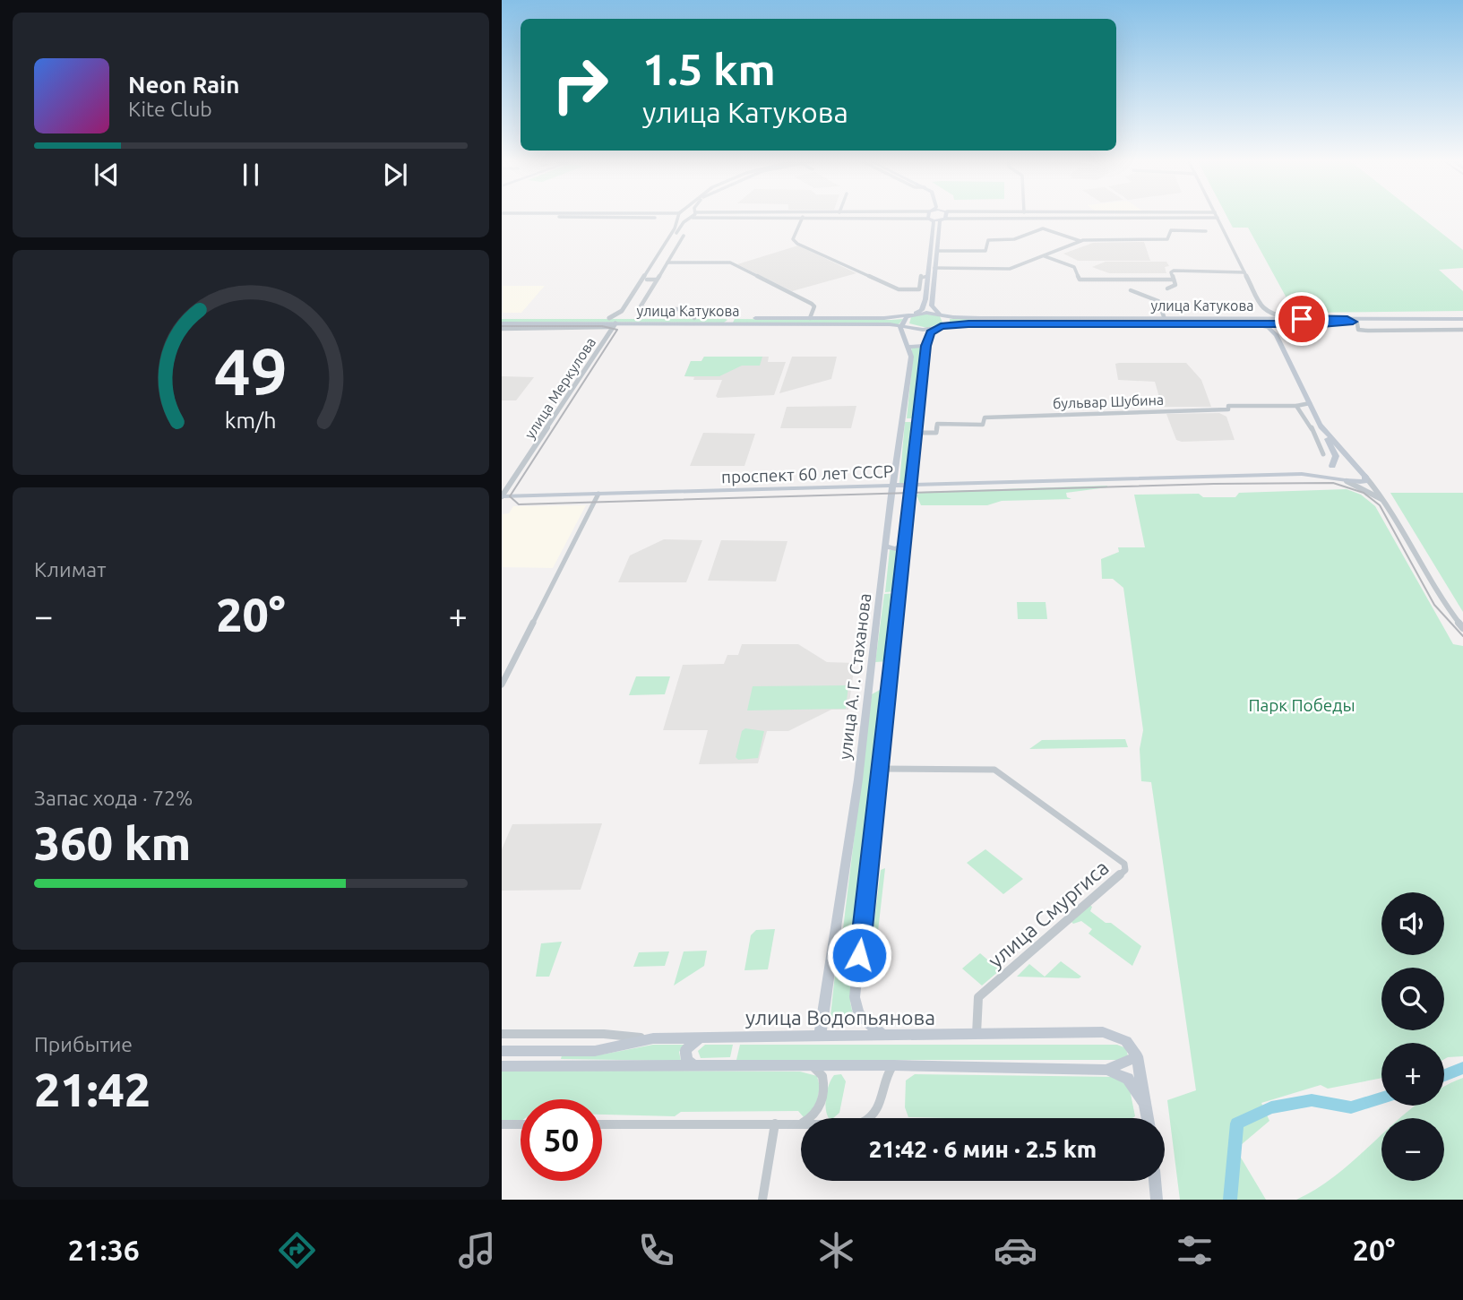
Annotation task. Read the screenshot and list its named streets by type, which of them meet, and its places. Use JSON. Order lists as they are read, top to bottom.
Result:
{
  "streets": {
    "main road": [
      "улица Катукова",
      "проспект 60 лет СССР",
      "улица А. Г. Стаханова",
      "улица Водопьянова"
    ],
    "street": ["улица Меркулова", "бульвар Шубина", "улица Смургиса"]
  },
  "crossings": [
    ["улица Катукова", "улица Меркулова"],
    ["улица Катукова", "улица А. Г. Стаханова"],
    ["улица Меркулова", "проспект 60 лет СССР"],
    ["бульвар Шубина", "улица А. Г. Стаханова"],
    ["проспект 60 лет СССР", "улица А. Г. Стаханова"],
    ["улица А. Г. Стаханова", "улица Смургиса"],
    ["улица А. Г. Стаханова", "улица Водопьянова"],
    ["улица Смургиса", "улица Водопьянова"]
  ],
  "parks": ["Парк Победы"],
  "page": {
    "turn": ["1.5 km", "улица Катукова"],
    "song": ["Neon Rain", "Kite Club"],
    "tile": [
      "Климат",
      ["Запас хода · 72%", "360 km"],
      ["Прибытие", "21:42"]
    ],
    "heat": ["−", "20°", "+"],
    "map_buttons": ["+", "−"],
    "limit": "50",
    "trip": "21:42 · 6 мин · 2.5 km",
    "tabs": ["21:36", "20°"],
    "gauge": ["49", "km/h"]
  }
}
